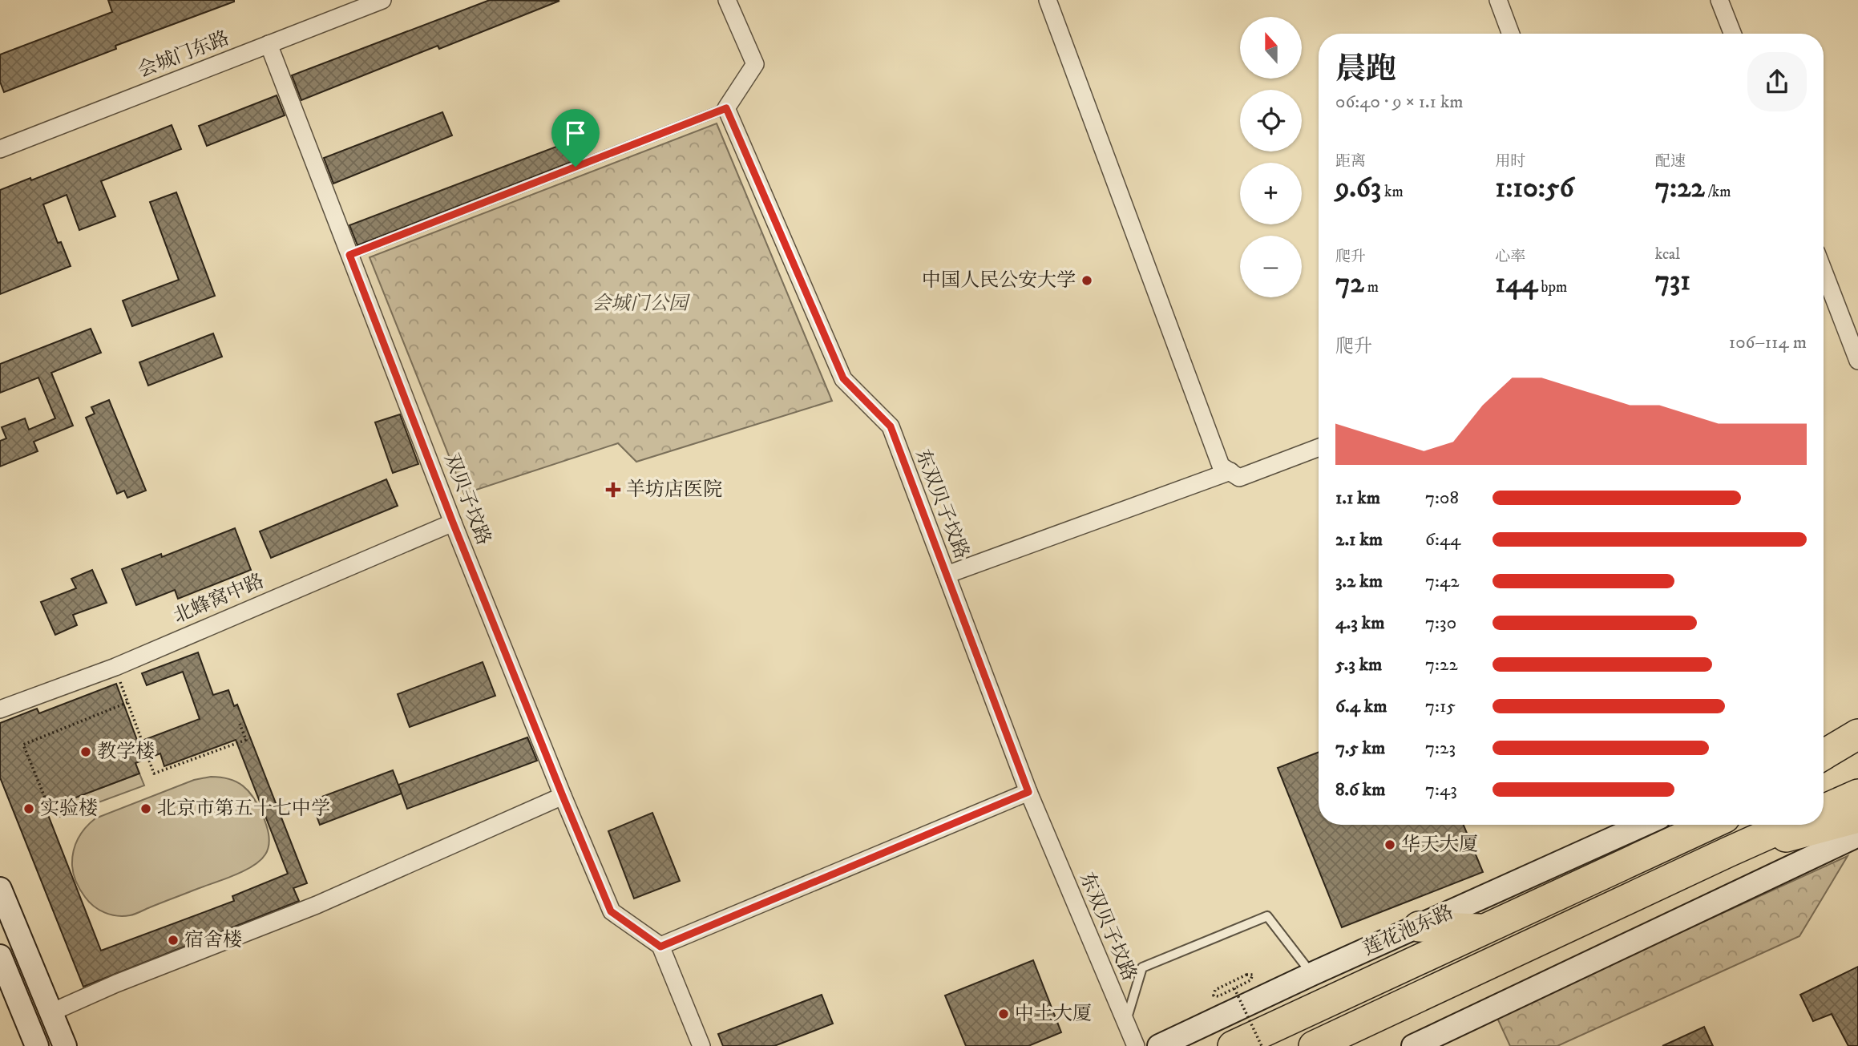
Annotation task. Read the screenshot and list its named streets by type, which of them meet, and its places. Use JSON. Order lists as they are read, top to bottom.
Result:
{
  "streets": {
    "highway": ["莲花池东路"],
    "street": [
      "会城门东路",
      "双贝子坟路",
      "东双贝子坟路",
      "北蜂窝中路"
    ]
  },
  "crossings": [
    ["会城门东路", "双贝子坟路"],
    ["双贝子坟路", "北蜂窝中路"]
  ],
  "parks": ["会城门公园"],
  "places": {
    "other": [
      "中国人民公安大学",
      "教学楼",
      "实验楼",
      "北京市第五十七中学",
      "华天大厦",
      "宿舍楼",
      "中土大厦"
    ],
    "health": ["羊坊店医院"]
  },
  "north": "top",
  "page": {
    "map_buttons": ["+", "−"],
    "heading": ["晨跑", "06:40 · 9 × 1.1 km"],
    "stats": [
      ["距离", "9.63 km"],
      ["用时", "1:10:56"],
      ["配速", "7:22 /km"],
      ["爬升", "72 m"],
      ["心率", "144 bpm"],
      ["kcal", "731"]
    ],
    "chart": ["爬升", "106–114 m"],
    "list": [
      {
        "name": "1.1 km",
        "note": "7:08"
      },
      {
        "name": "2.1 km",
        "note": "6:44"
      },
      {
        "name": "3.2 km",
        "note": "7:42"
      },
      {
        "name": "4.3 km",
        "note": "7:30"
      },
      {
        "name": "5.3 km",
        "note": "7:22"
      },
      {
        "name": "6.4 km",
        "note": "7:15"
      },
      {
        "name": "7.5 km",
        "note": "7:23"
      },
      {
        "name": "8.6 km",
        "note": "7:43"
      }
    ]
  }
}
